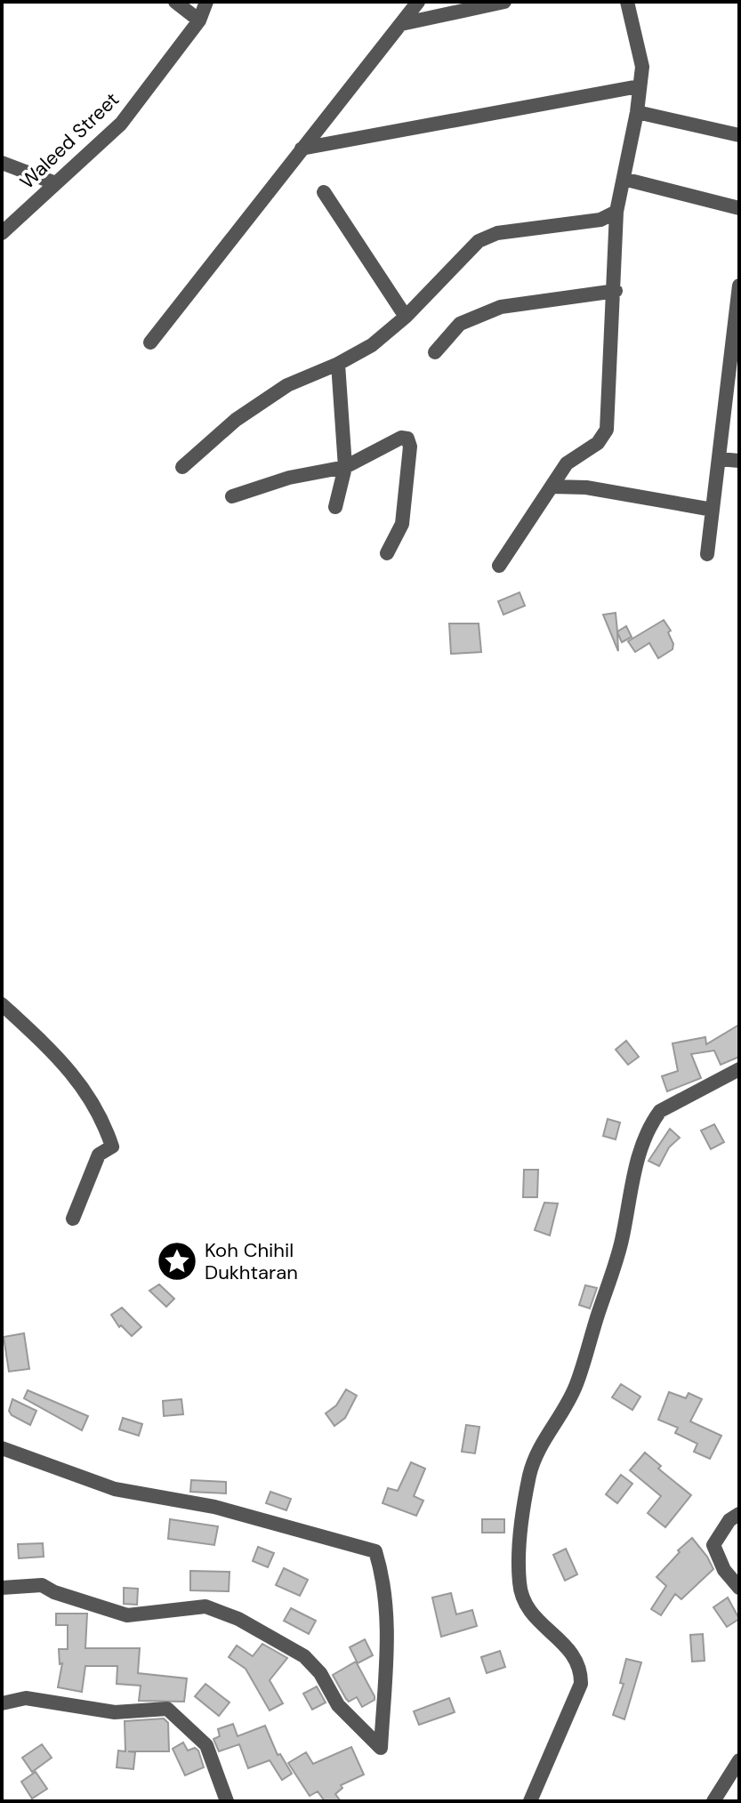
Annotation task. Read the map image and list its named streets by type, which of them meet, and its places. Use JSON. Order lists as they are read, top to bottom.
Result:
{
  "streets": {
    "street": ["Waleed Street"]
  },
  "places": {
    "place": ["Koh Chihil Dukhtaran"]
  }
}
